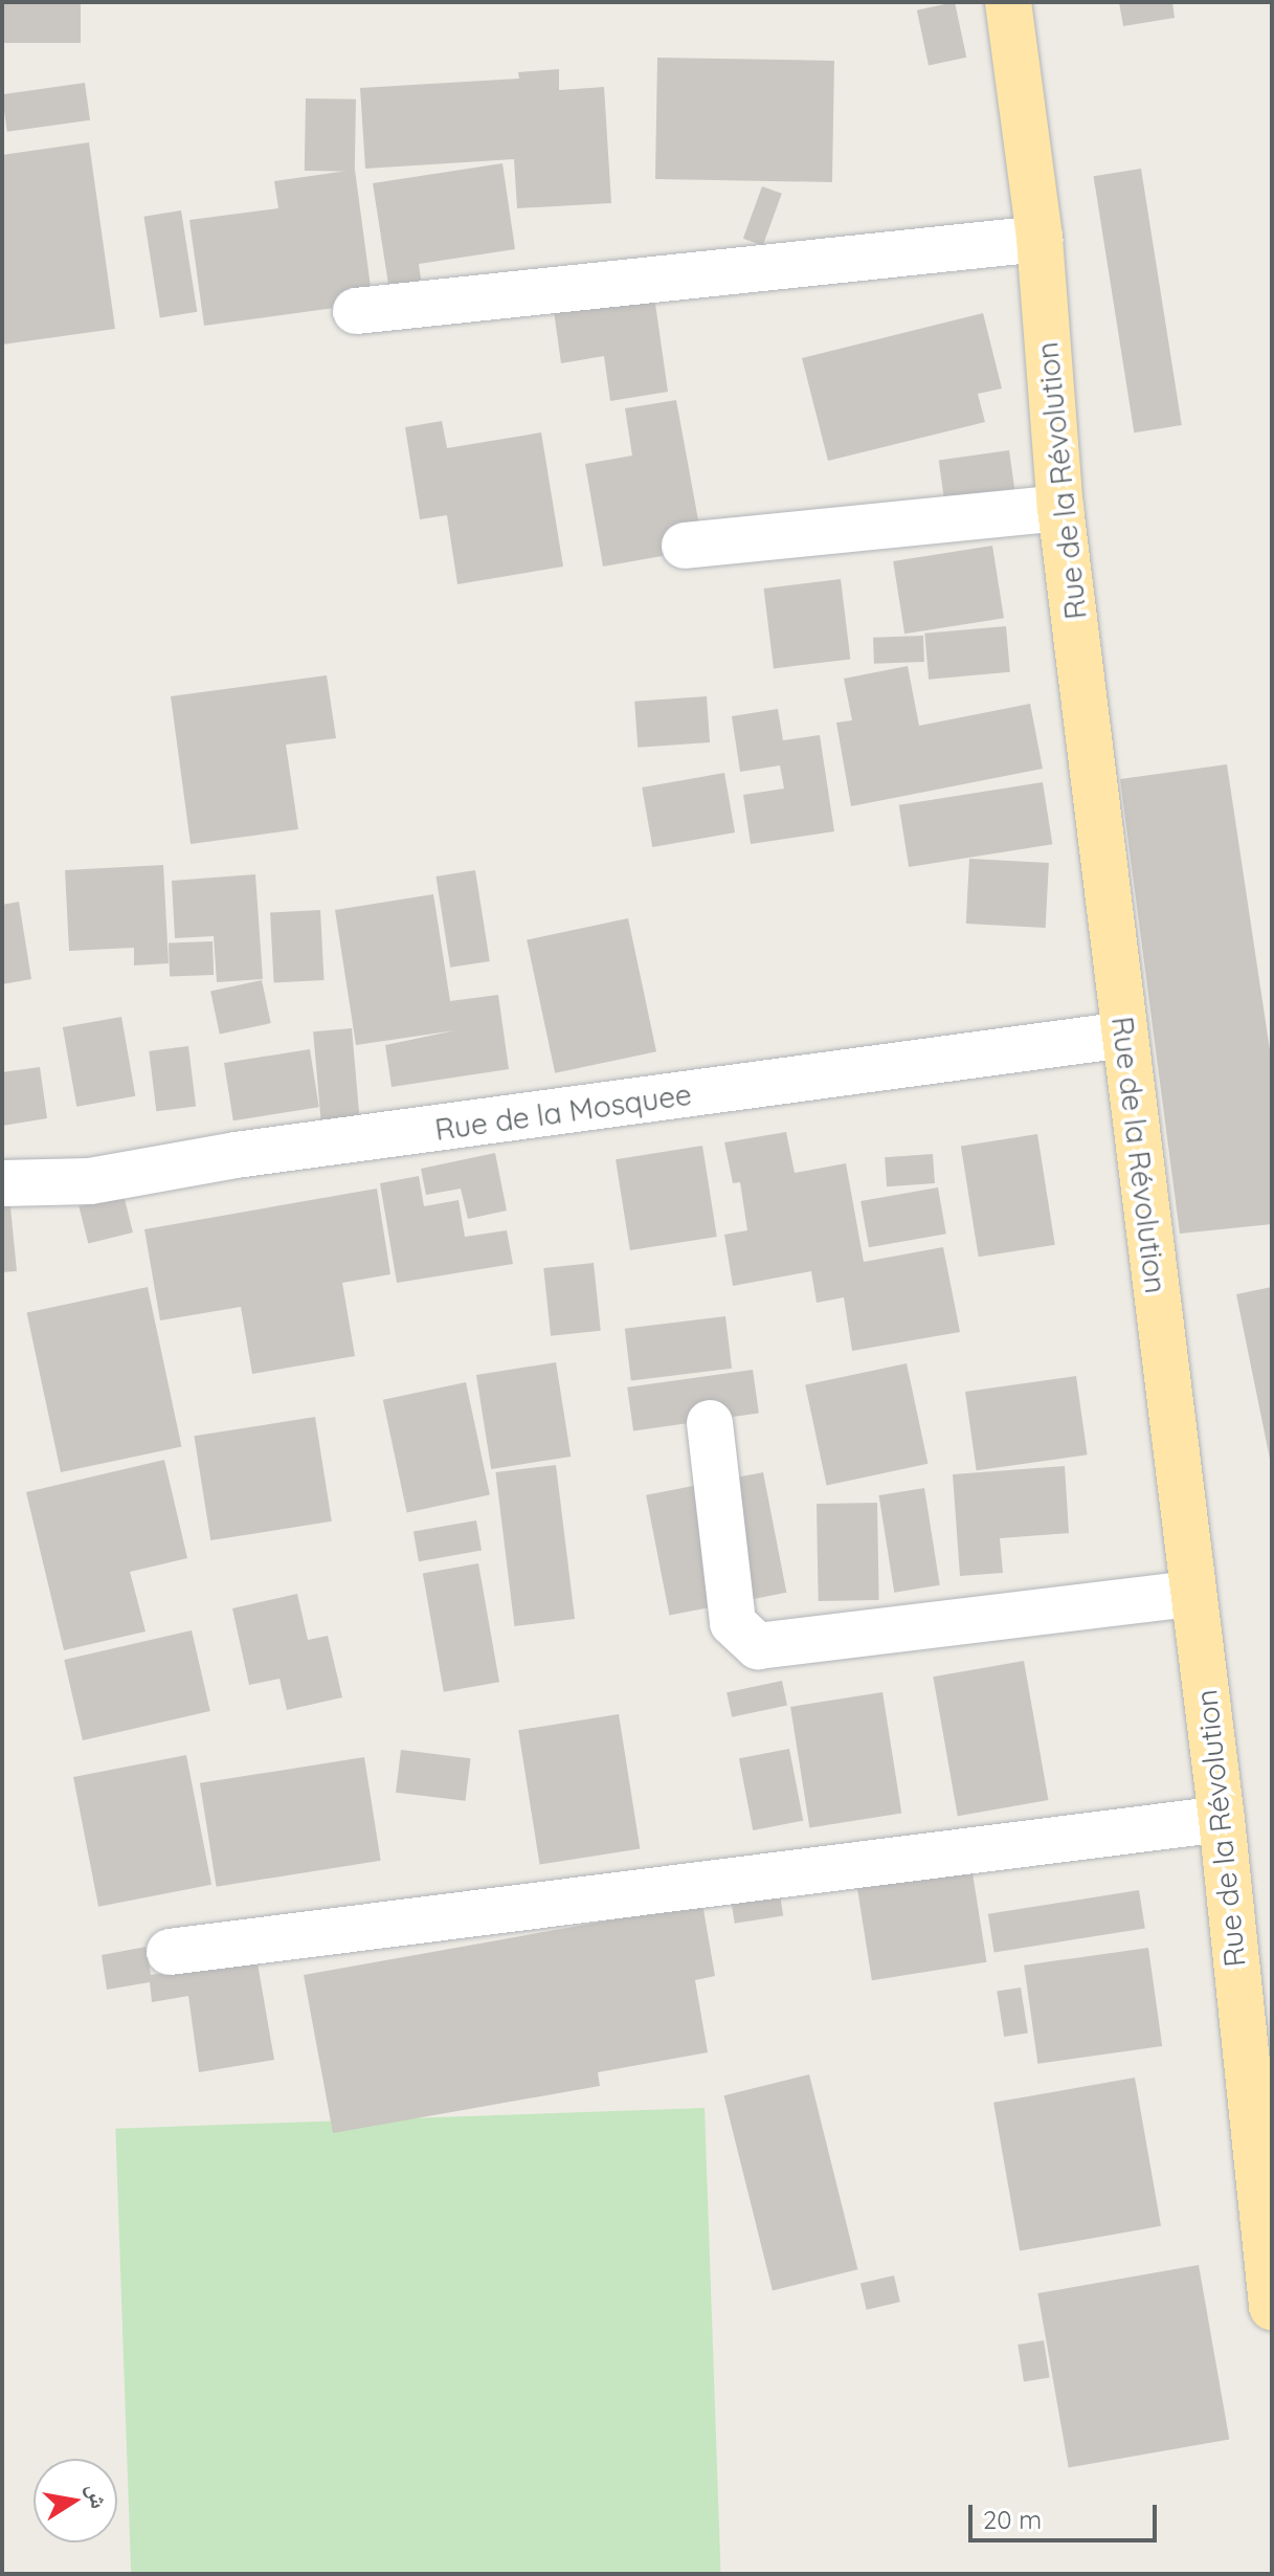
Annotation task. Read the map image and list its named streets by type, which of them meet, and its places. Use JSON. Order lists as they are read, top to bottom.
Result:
{
  "streets": {
    "main road": ["Rue de la Révolution"],
    "street": ["Rue de la Mosquee"]
  },
  "crossings": [
    ["Rue de la Révolution", "Rue de la Mosquee"]
  ],
  "scale_bar": "20 m",
  "north": "right"
}
